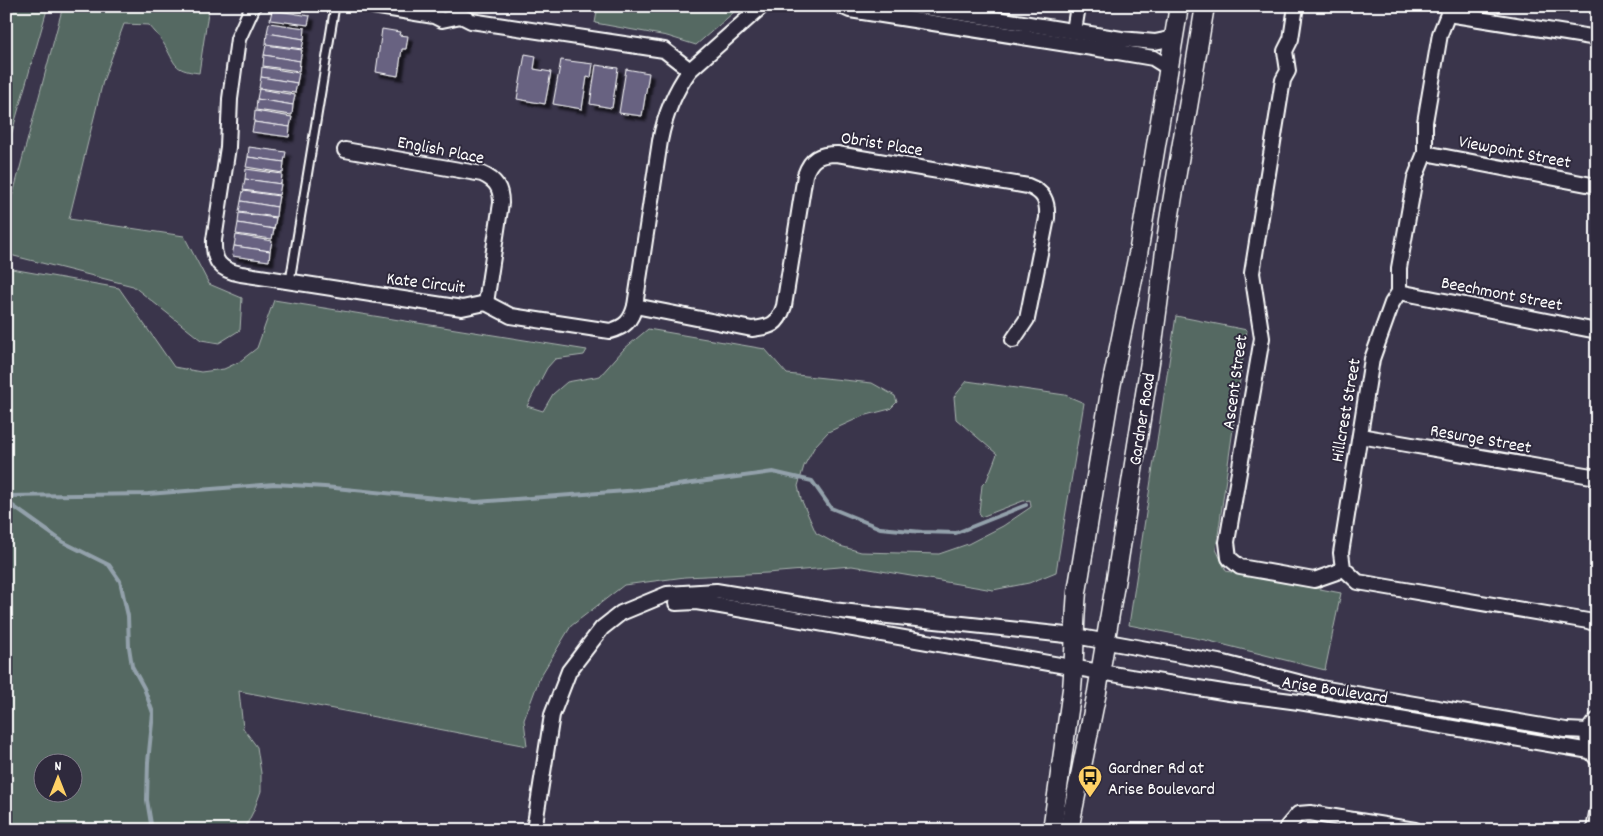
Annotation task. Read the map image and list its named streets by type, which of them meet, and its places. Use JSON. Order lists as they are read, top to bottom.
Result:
{
  "streets": {
    "street": [
      "Obrist Place",
      "English Place",
      "Viewpoint Street",
      "Kate Circuit",
      "Beechmont Street",
      "Ascent Street",
      "Hillcrest Street",
      "Gardner Road",
      "Resurge Street",
      "Arise Boulevard"
    ]
  },
  "crossings": [
    ["Obrist Place", "Kate Circuit"],
    ["English Place", "Kate Circuit"],
    ["Viewpoint Street", "Hillcrest Street"],
    ["Beechmont Street", "Hillcrest Street"],
    ["Ascent Street", "Hillcrest Street"],
    ["Hillcrest Street", "Resurge Street"],
    ["Gardner Road", "Arise Boulevard"]
  ],
  "places": {
    "bus stop": ["Gardner Rd at Arise Boulevard"]
  },
  "north": "top"
}
